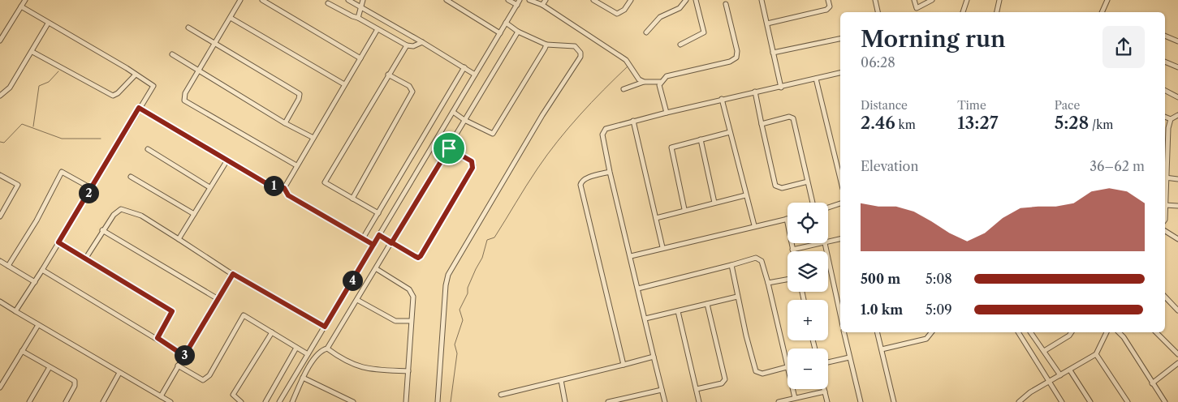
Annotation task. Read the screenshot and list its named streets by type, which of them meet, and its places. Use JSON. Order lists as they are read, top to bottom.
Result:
{
  "page": {
    "heading": ["Morning run", "06:28"],
    "stats": [
      ["Distance", "2.46 km"],
      ["Time", "13:27"],
      ["Pace", "5:28 /km"]
    ],
    "chart": ["Elevation", "36–62 m"],
    "pins": [
      "1",
      "2",
      "4",
      "3"
    ],
    "map_buttons": ["+", "−"],
    "list": [
      {
        "name": "500 m",
        "note": "5:08"
      },
      {
        "name": "1.0 km",
        "note": "5:09"
      }
    ]
  }
}
